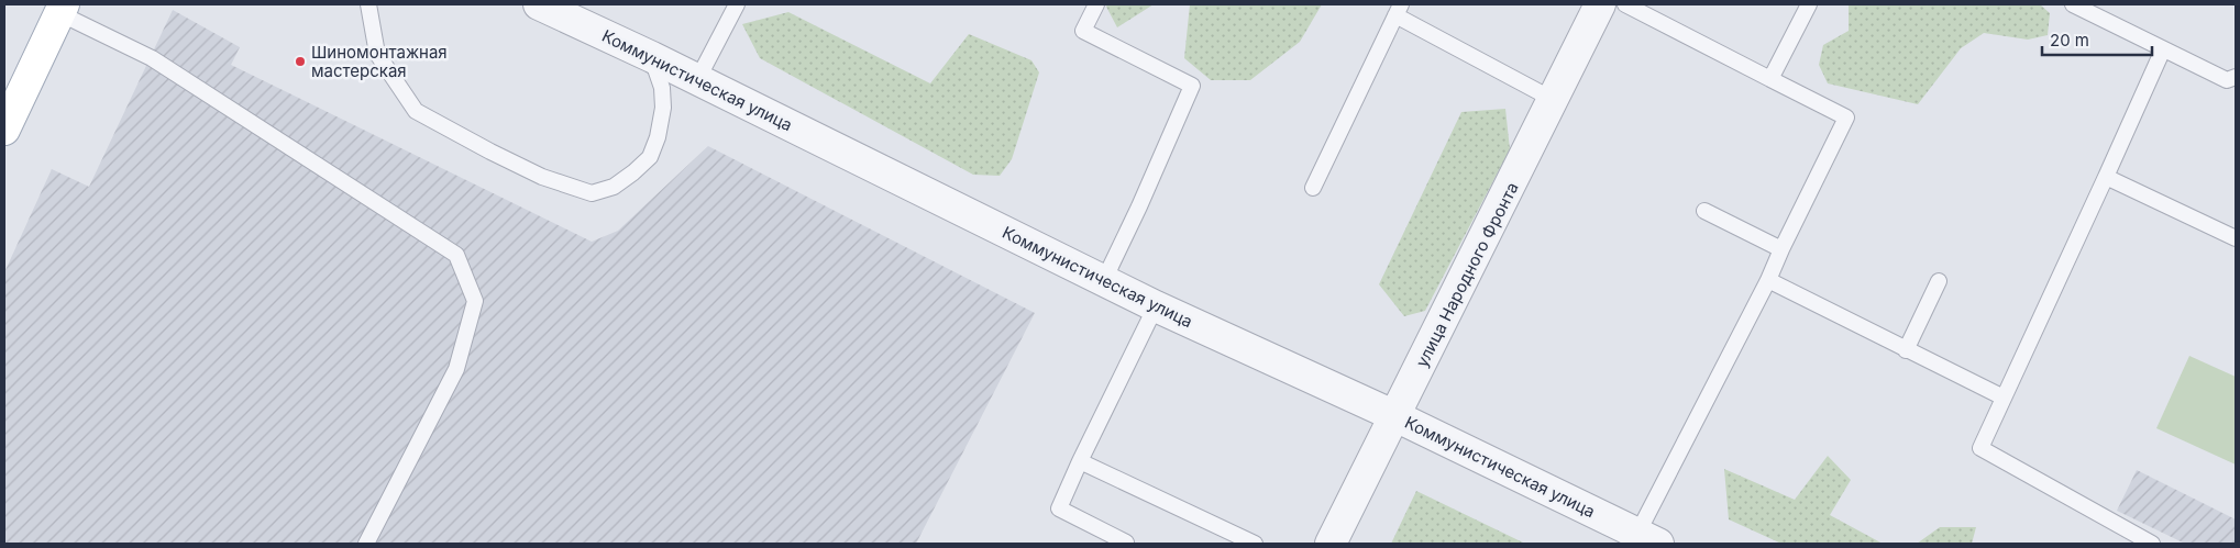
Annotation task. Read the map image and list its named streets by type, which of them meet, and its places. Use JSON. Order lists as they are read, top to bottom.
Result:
{
  "streets": {
    "street": ["Коммунистическая улица", "улица Народного Фронта"]
  },
  "crossings": [
    ["Коммунистическая улица", "улица Народного Фронта"]
  ],
  "places": ["Шиномонтажная мастерская"],
  "scale_bar": "20 m"
}
